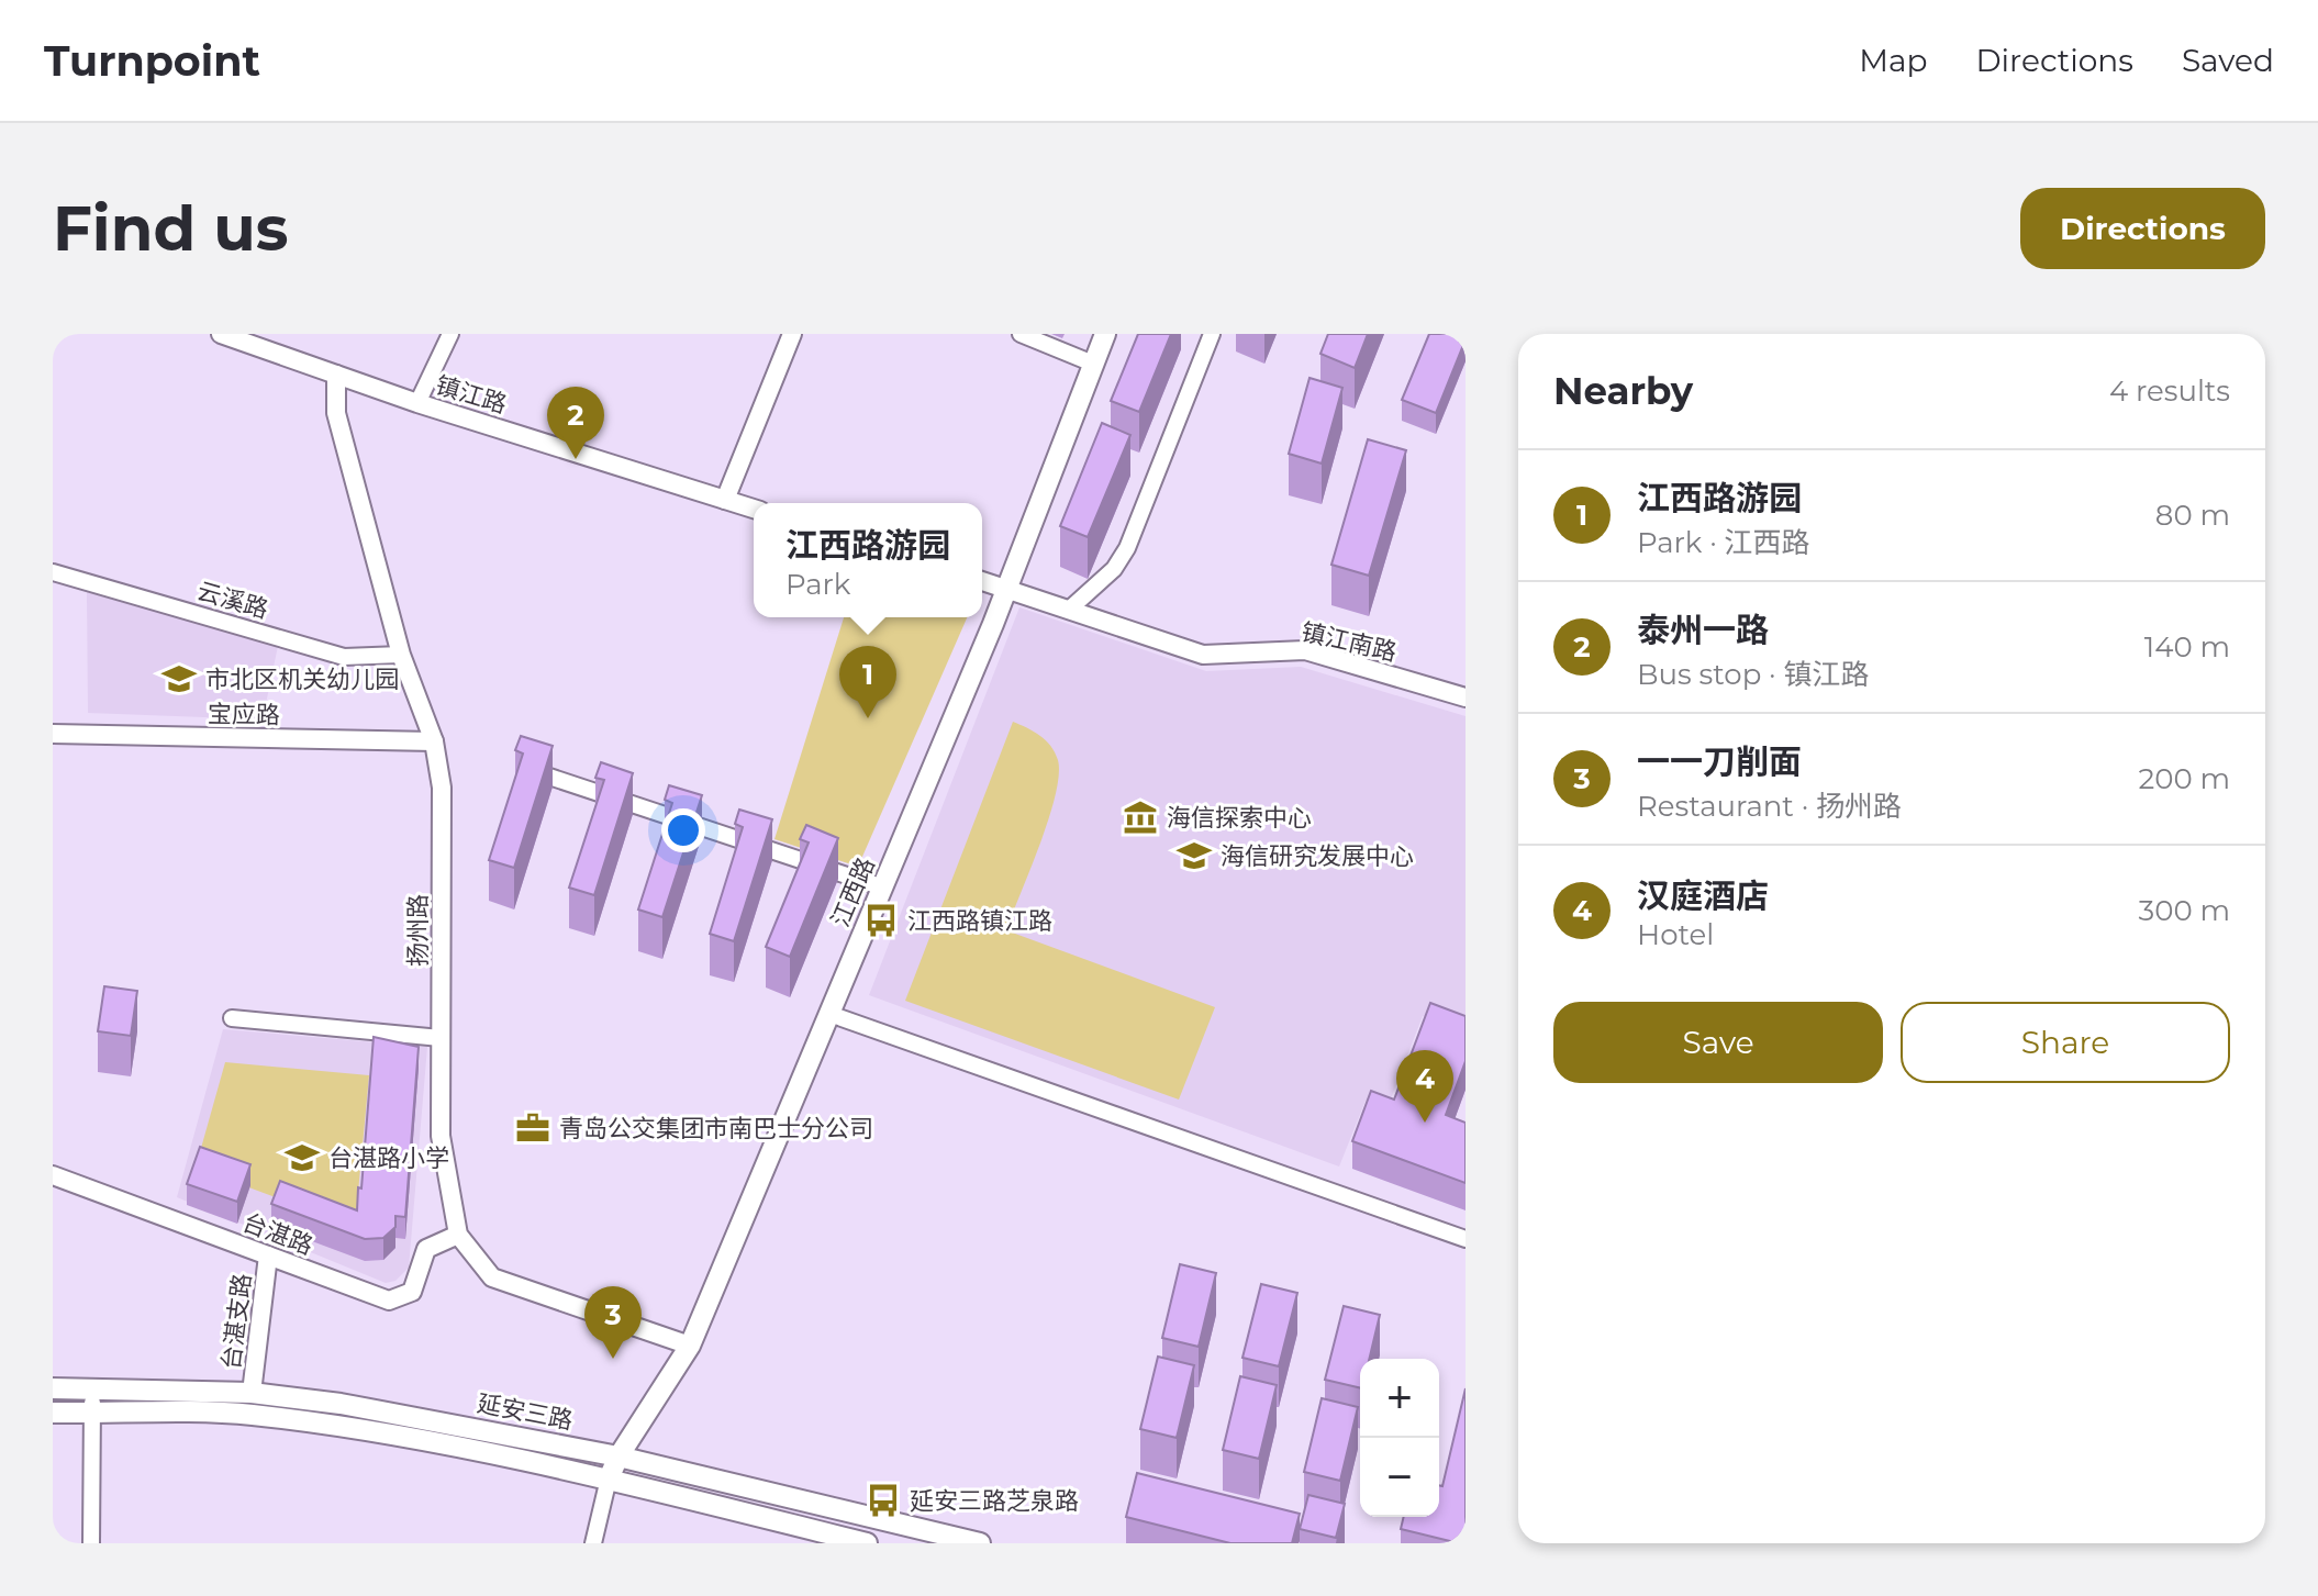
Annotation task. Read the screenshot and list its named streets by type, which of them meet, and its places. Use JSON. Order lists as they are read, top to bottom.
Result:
{
  "streets": {
    "main road": ["江西路", "延安三路"],
    "street": [
      "镇江路",
      "云溪路",
      "镇江南路",
      "宝应路",
      "扬州路",
      "台湛路",
      "台湛支路"
    ]
  },
  "crossings": [
    ["镇江路", "扬州路"],
    ["云溪路", "扬州路"],
    ["镇江南路", "江西路"],
    ["宝应路", "扬州路"],
    ["江西路", "扬州路"],
    ["江西路", "延安三路"],
    ["扬州路", "台湛路"],
    ["台湛路", "台湛支路"],
    ["台湛支路", "延安三路"]
  ],
  "places": {
    "school or university": ["市北区机关幼儿园", "海信研究发展中心", "台湛路小学"],
    "museum": ["海信探索中心"],
    "bus stop": ["江西路镇江路", "延安三路芝泉路"],
    "office": ["青岛公交集团市南巴士分公司"]
  },
  "page": {
    "header": "Turnpoint",
    "nav": ["Map", "Directions", "Saved"],
    "buttons": [
      "Directions",
      ["Save", "Share"]
    ],
    "title": "Find us",
    "heading": ["Nearby", "4 results"],
    "pins": [
      "2",
      "1",
      "4",
      "3"
    ],
    "list": [
      {
        "mark": "1",
        "name": "江西路游园",
        "note": "Park · 江西路",
        "value": "80 m"
      },
      {
        "mark": "2",
        "name": "泰州一路",
        "note": "Bus stop · 镇江路",
        "value": "140 m"
      },
      {
        "mark": "3",
        "name": "一一刀削面",
        "note": "Restaurant · 扬州路",
        "value": "200 m"
      },
      {
        "mark": "4",
        "name": "汉庭酒店",
        "note": "Hotel",
        "value": "300 m"
      }
    ],
    "popup": ["江西路游园", "Park"],
    "map_buttons": ["+", "−"]
  }
}
